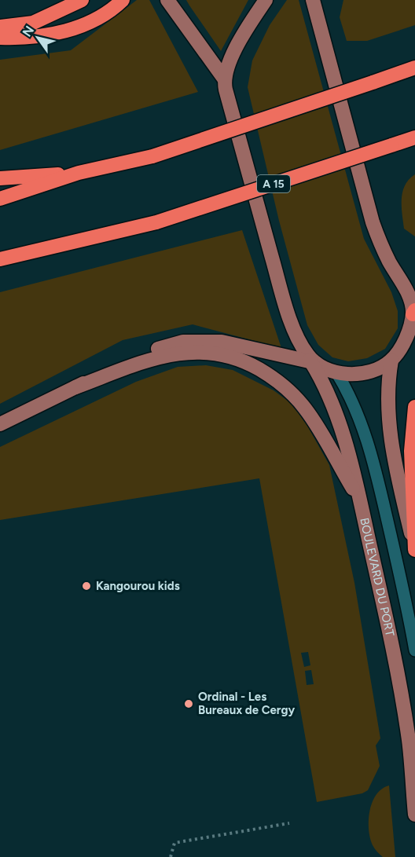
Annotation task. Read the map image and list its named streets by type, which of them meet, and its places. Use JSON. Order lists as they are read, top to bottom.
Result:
{
  "streets": {
    "highway": ["A 15"],
    "main road": ["BOULEVARD DU PORT"]
  },
  "places": ["Kangourou kids", "Ordinal - Les Bureaux de Cergy"],
  "north": "top left"
}
